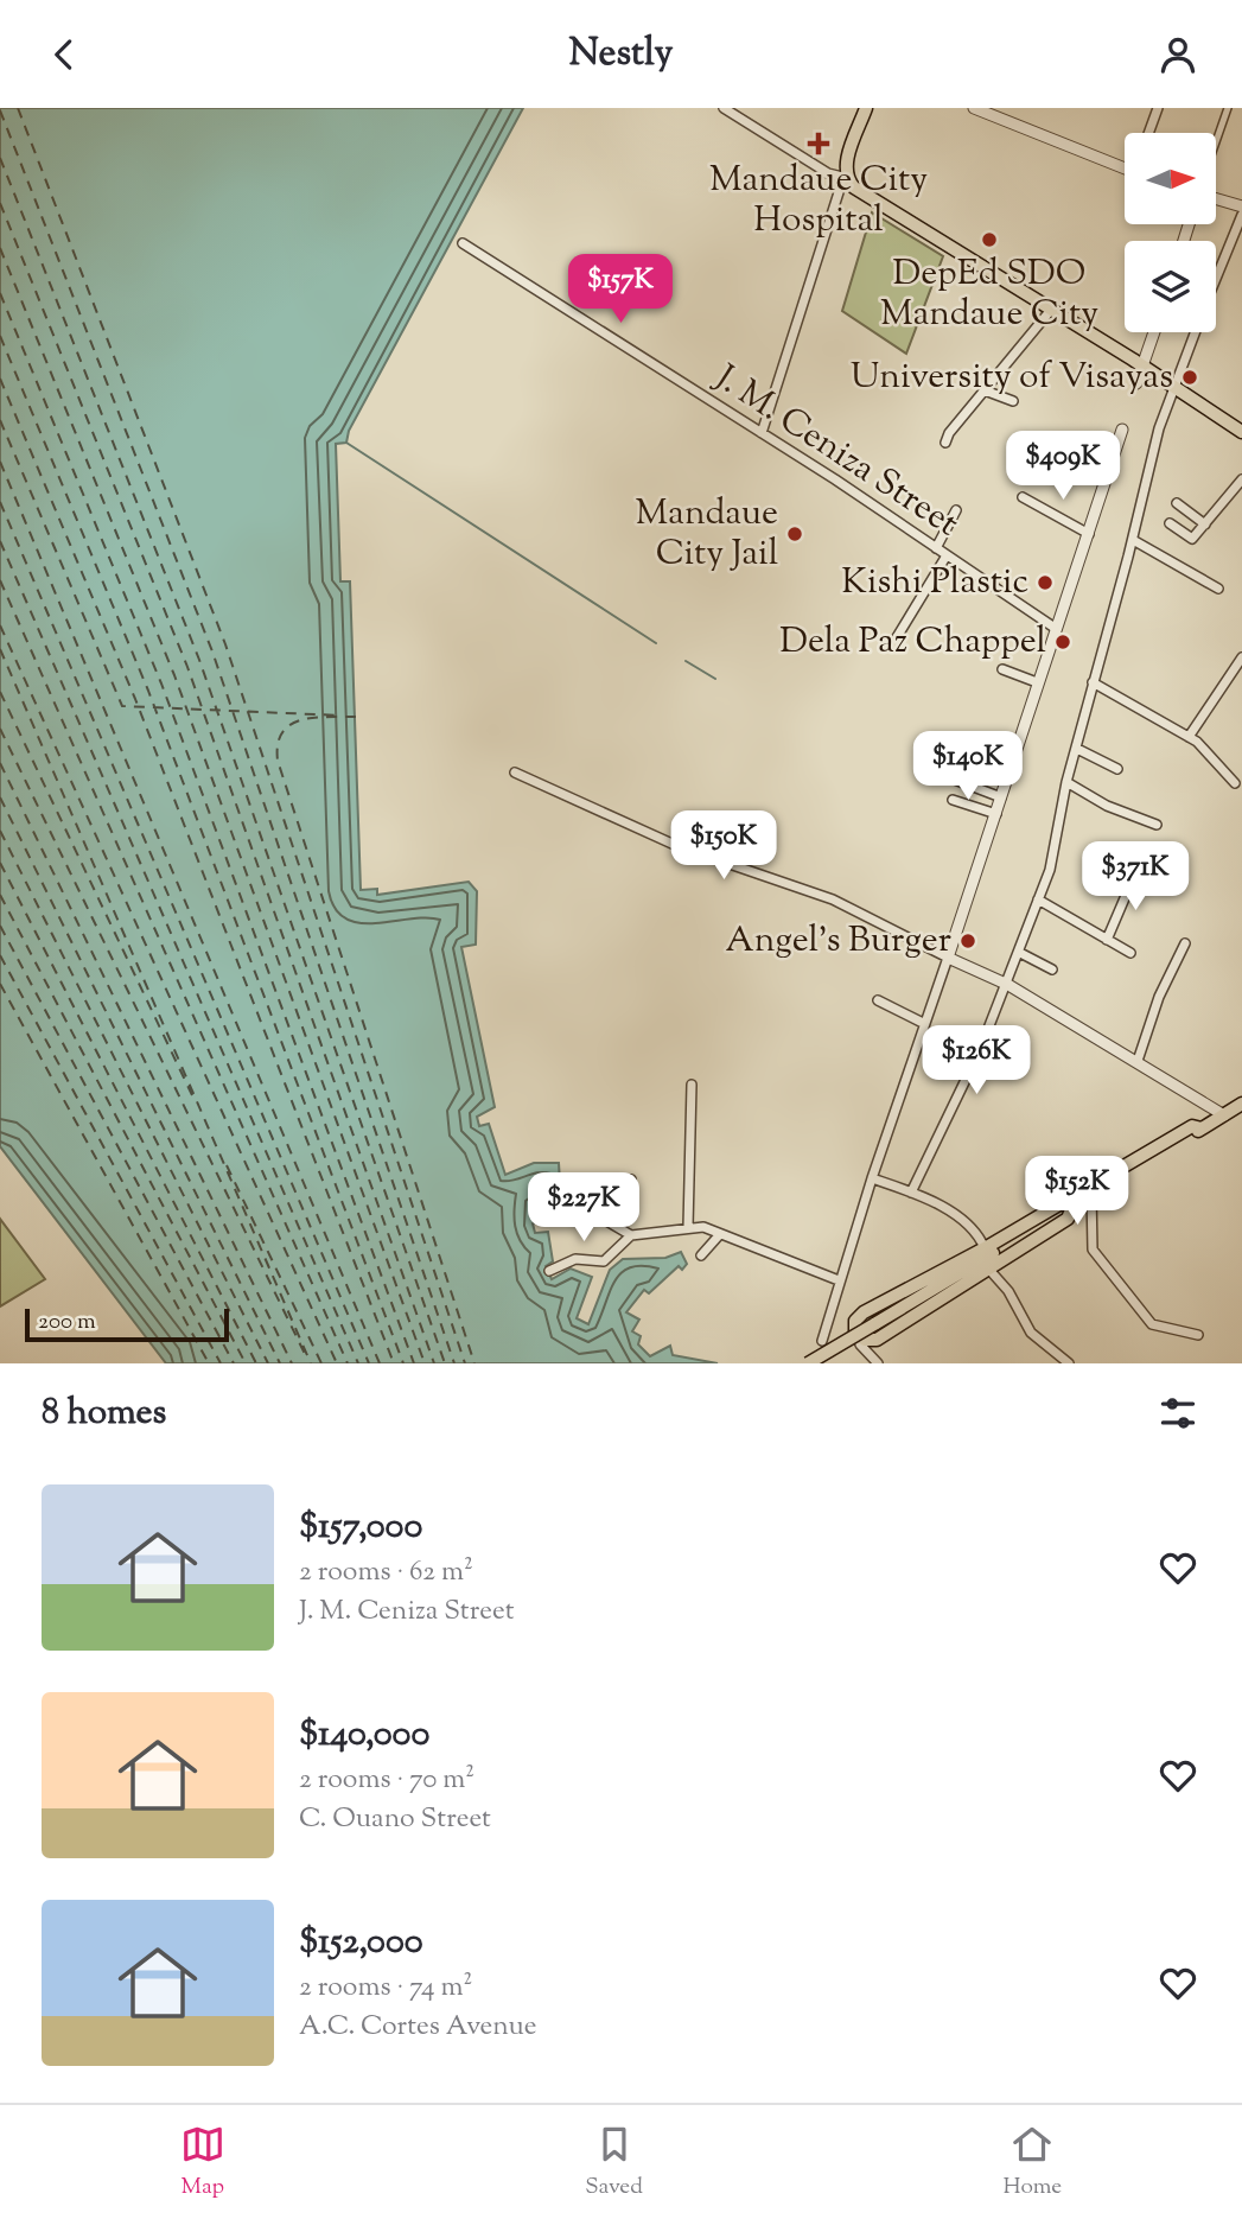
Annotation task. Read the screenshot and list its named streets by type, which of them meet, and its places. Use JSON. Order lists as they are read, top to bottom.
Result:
{
  "streets": {
    "street": ["J. M. Ceniza Street"]
  },
  "places": {
    "health": ["Mandaue City Hospital"],
    "other": [
      "DepEd SDO Mandaue City",
      "University of Visayas",
      "Mandaue City Jail",
      "Kishi Plastic",
      "Dela Paz Chappel",
      "Angel's Burger"
    ]
  },
  "scale_bar": "200 m",
  "north": "right",
  "page": {
    "header": "Nestly",
    "price": [
      "$157K",
      "$409K",
      "$140K",
      "$150K",
      "$371K",
      "$126K",
      "$152K",
      "$227K"
    ],
    "scale": "200 m",
    "heading": "8 homes",
    "list": [
      {
        "name": "$157,000",
        "note": "2 rooms · 62 m² · J. M. Ceniza Street"
      },
      {
        "name": "$140,000",
        "note": "2 rooms · 70 m² · C. Ouano Street"
      },
      {
        "name": "$152,000",
        "note": "2 rooms · 74 m² · A.C. Cortes Avenue"
      }
    ],
    "tabs": ["Map", "Saved", "Home"]
  }
}
